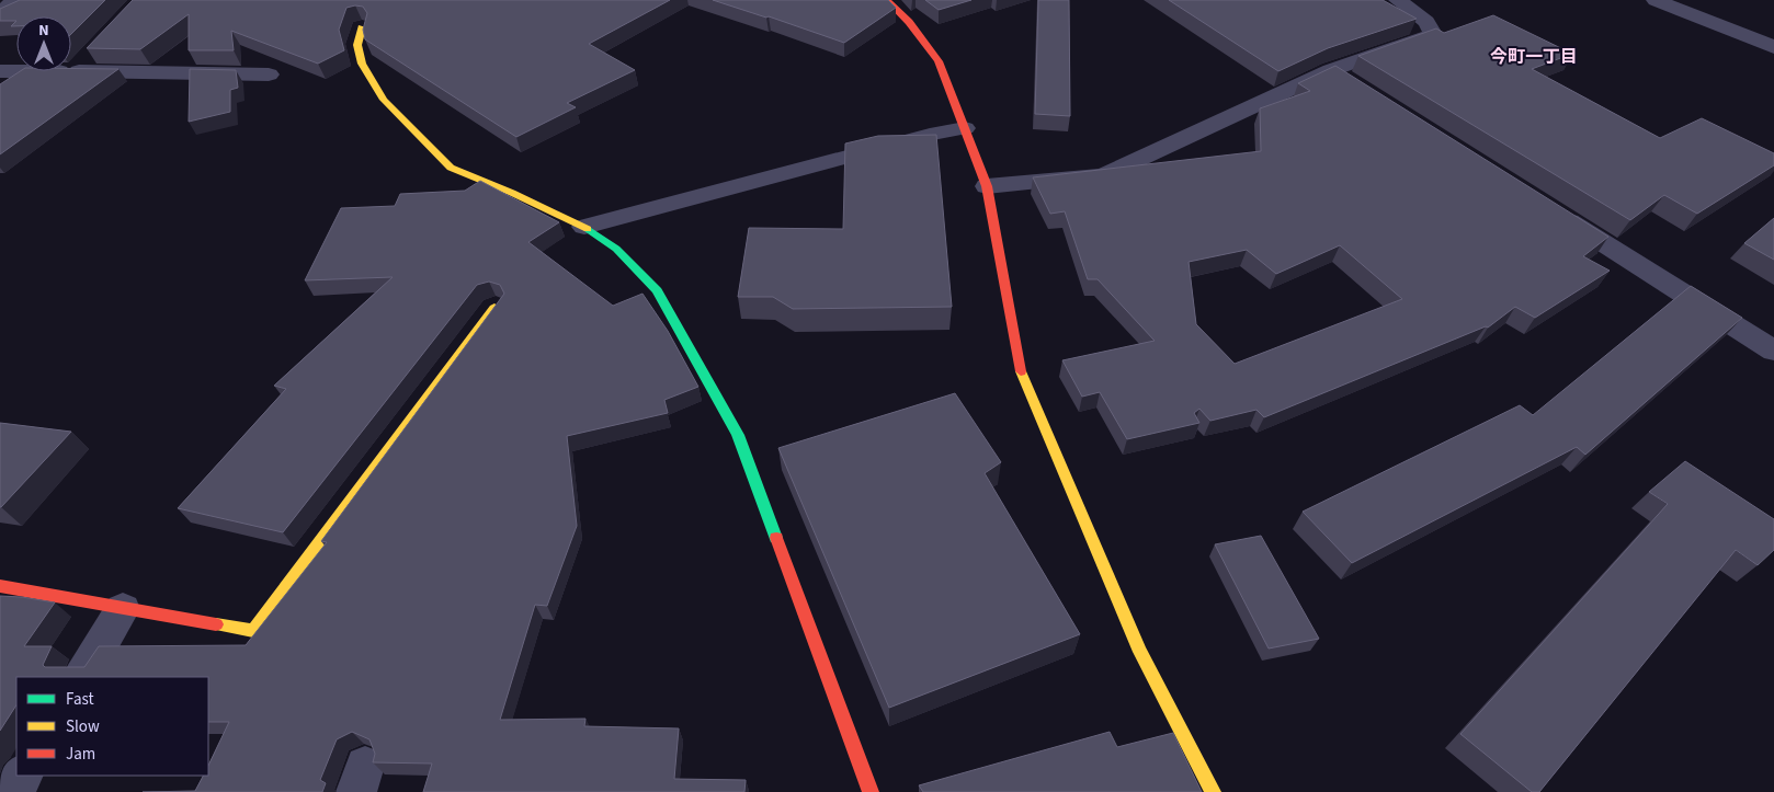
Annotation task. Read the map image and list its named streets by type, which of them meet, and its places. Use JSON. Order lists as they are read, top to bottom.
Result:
{
  "districts": ["今町一丁目"],
  "legend": ["Fast", "Slow", "Jam"],
  "north": "top"
}
